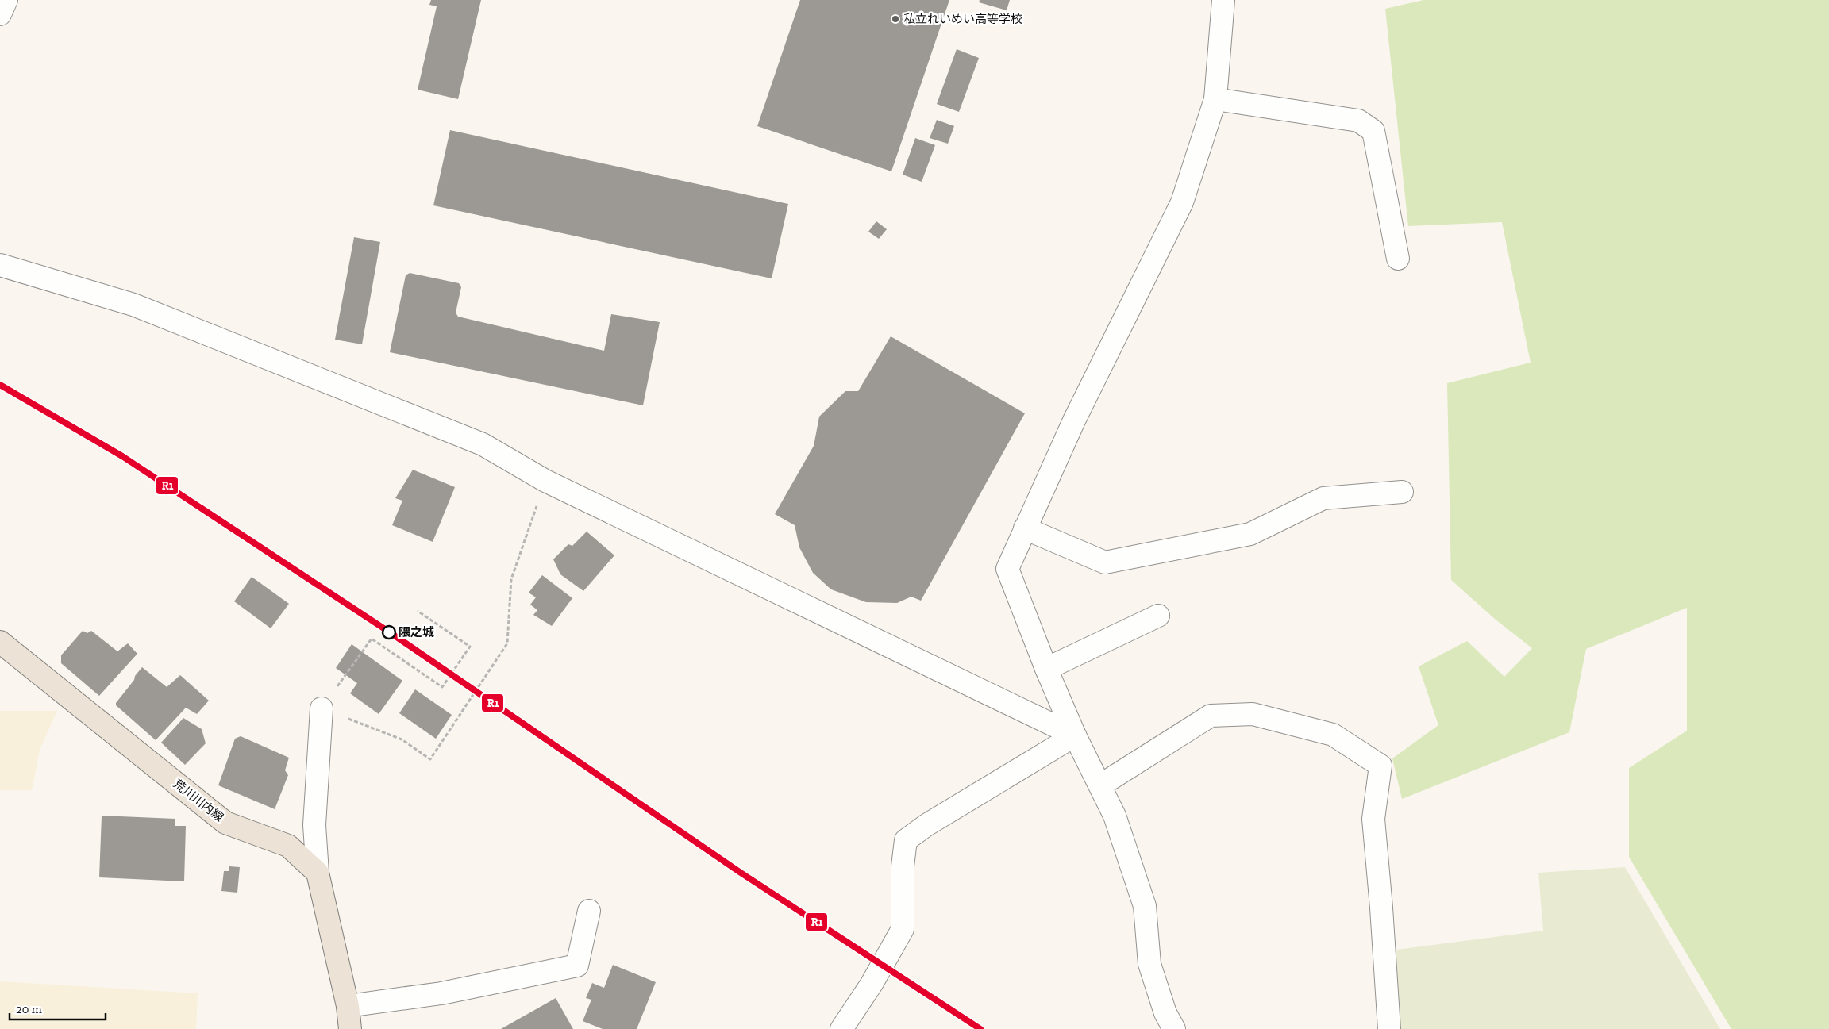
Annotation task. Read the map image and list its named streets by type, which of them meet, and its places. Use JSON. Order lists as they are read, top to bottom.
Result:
{
  "streets": {
    "main road": ["荒川川内線"]
  },
  "places": ["私立れいめい高等学校", "隈之城"],
  "lines": ["transit line R1"],
  "scale_bar": "20 m"
}
